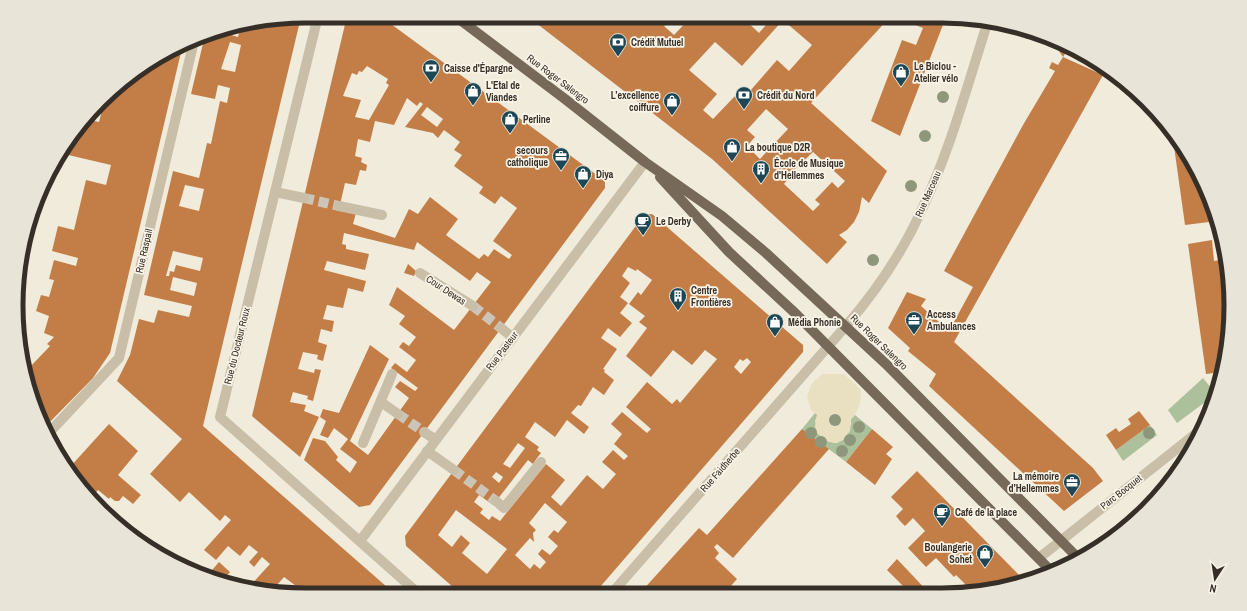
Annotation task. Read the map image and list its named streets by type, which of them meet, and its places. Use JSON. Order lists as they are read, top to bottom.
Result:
{
  "streets": {
    "main road": ["Rue Roger Salengro"],
    "street": [
      "Rue Marceau",
      "Rue Raspail",
      "Cour Dewas",
      "Rue du Docteur Roux",
      "Rue Pasteur",
      "Rue Faidherbe",
      "Parc Bocquet"
    ]
  },
  "crossings": [
    ["Rue Roger Salengro", "Rue Marceau"],
    ["Rue Roger Salengro", "Rue Pasteur"],
    ["Rue Roger Salengro", "Rue Faidherbe"],
    ["Rue Roger Salengro", "Parc Bocquet"],
    ["Rue Marceau", "Rue Faidherbe"],
    ["Rue du Docteur Roux", "Rue Pasteur"]
  ],
  "places": {
    "bank": ["Crédit Mutuel", "Caisse d'Épargne", "Crédit du Nord"],
    "shop": [
      "Le Biclou - Atelier vélo",
      "L'Etal de Viandes",
      "L’excellence coiffure",
      "Perline",
      "La boutique D2R",
      "Diya",
      "Média Phonie",
      "Boulangerie Sohet"
    ],
    "office": ["secours catholique", "Access Ambulances", "La mémoire d’Hellemmes"],
    "building": ["École de Musique d'Hellemmes", "Centre Frontières"],
    "cafe": ["Le Derby", "Café de la place"]
  },
  "north": "bottom"
}
